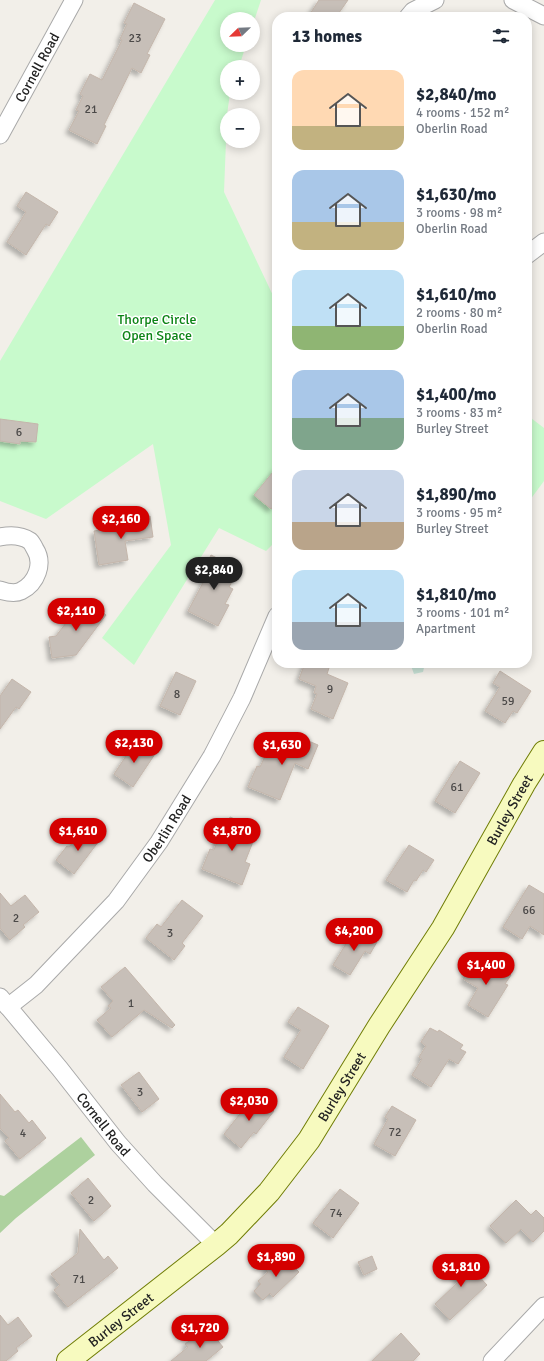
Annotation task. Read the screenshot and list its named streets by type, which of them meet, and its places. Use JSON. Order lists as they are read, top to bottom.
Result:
{
  "streets": {
    "main road": ["Burley Street"],
    "street": ["Cornell Road", "Oberlin Road"]
  },
  "crossings": [
    ["Cornell Road", "Burley Street"],
    ["Cornell Road", "Oberlin Road"]
  ],
  "parks": ["Thorpe Circle Open Space"],
  "house_numbers": [
    "23",
    "21",
    "6",
    "9",
    "8",
    "59",
    "61",
    "66",
    "2",
    "3",
    "1",
    "3",
    "72",
    "4",
    "2",
    "74",
    "71"
  ],
  "north": "bottom left",
  "page": {
    "map_buttons": ["+", "−"],
    "heading": "13 homes",
    "list": [
      {
        "name": "$2,840/mo",
        "note": "4 rooms · 152 m² · Oberlin Road"
      },
      {
        "name": "$1,630/mo",
        "note": "3 rooms · 98 m² · Oberlin Road"
      },
      {
        "name": "$1,610/mo",
        "note": "2 rooms · 80 m² · Oberlin Road"
      },
      {
        "name": "$1,400/mo",
        "note": "3 rooms · 83 m² · Burley Street"
      },
      {
        "name": "$1,890/mo",
        "note": "3 rooms · 95 m² · Burley Street"
      },
      {
        "name": "$1,810/mo",
        "note": "3 rooms · 101 m² · Apartment"
      }
    ],
    "price": [
      "$2,160",
      "$2,840",
      "$2,110",
      "$2,130",
      "$1,630",
      "$1,610",
      "$1,870",
      "$4,200",
      "$1,400",
      "$2,030",
      "$1,890",
      "$1,810",
      "$1,720"
    ]
  }
}
